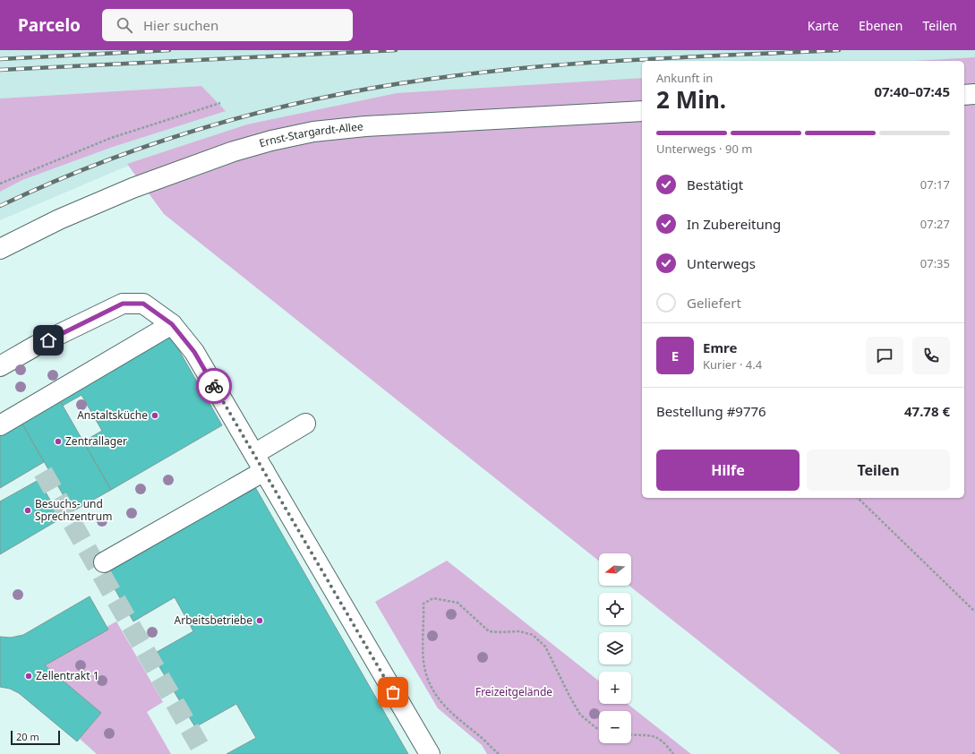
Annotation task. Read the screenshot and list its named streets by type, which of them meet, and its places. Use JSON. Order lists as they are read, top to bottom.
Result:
{
  "streets": {
    "street": ["Ernst-Stargardt-Allee"]
  },
  "parks": ["Freizeitgelände"],
  "places": [
    "Anstaltsküche",
    "Zentrallager",
    "Besuchs- und Sprechzentrum",
    "Arbeitsbetriebe",
    "Zellentrakt 1"
  ],
  "scale_bar": "20 m",
  "north": "left",
  "page": {
    "header": "Parcelo",
    "search": "Hier suchen",
    "nav": ["Karte", "Ebenen", "Teilen"],
    "heading": ["2 Min.", "Ankunft in", "07:40–07:45"],
    "panel": [
      "Emre",
      "Kurier · 4.4",
      "Bestellung #9776",
      "47.78 €"
    ],
    "bar": "Unterwegs · 90 m",
    "list": [
      ["Bestätigt", "07:17"],
      ["In Zubereitung", "07:27"],
      ["Unterwegs", "07:35"],
      "Geliefert"
    ],
    "round": "E",
    "buttons": ["Hilfe", "Teilen"],
    "map_buttons": ["+", "−"],
    "scale": "20 m"
  }
}
